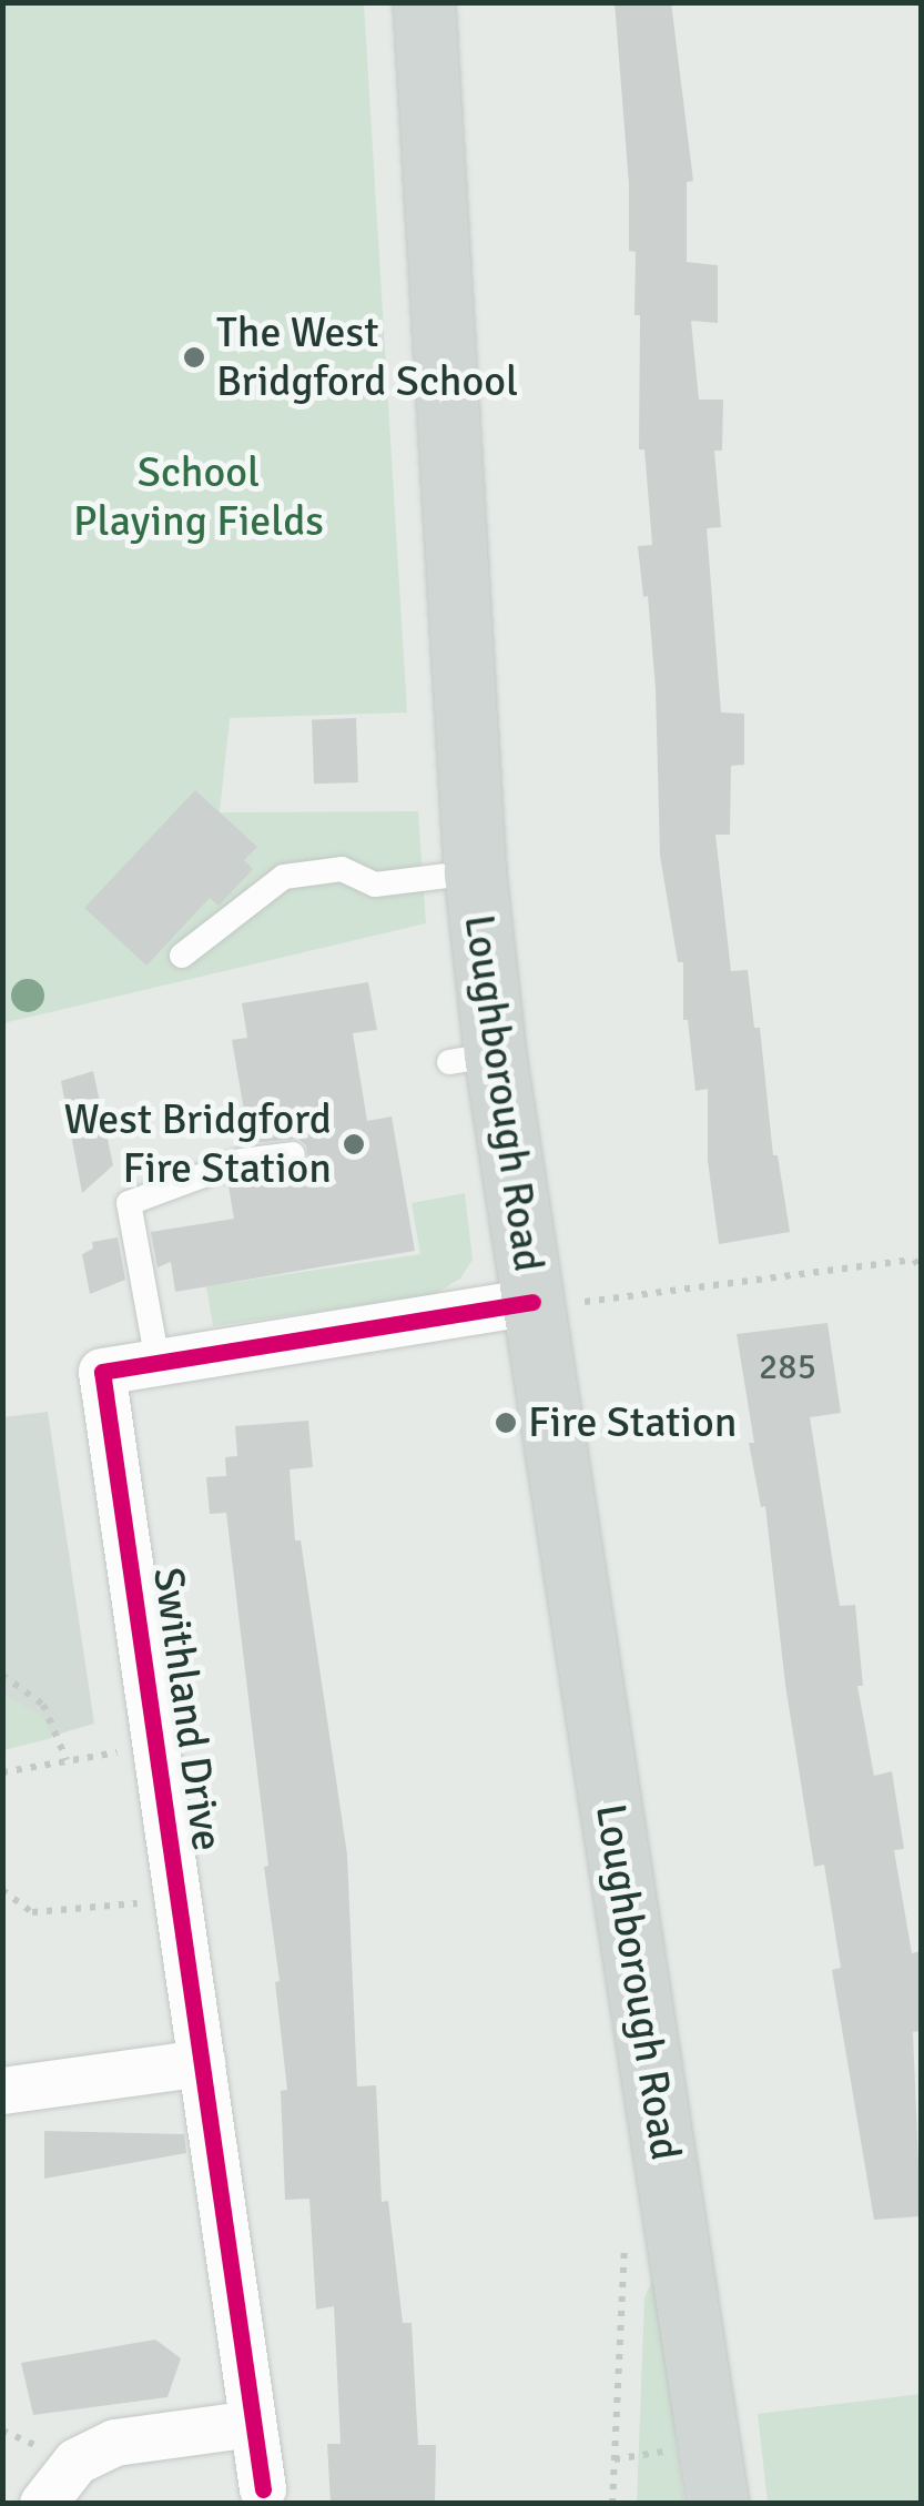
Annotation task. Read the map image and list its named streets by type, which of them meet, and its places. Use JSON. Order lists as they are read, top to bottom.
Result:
{
  "streets": {
    "main road": ["Loughborough Road"],
    "street": ["Swithland Drive"]
  },
  "crossings": [
    ["Loughborough Road", "Swithland Drive"]
  ],
  "parks": ["School Playing Fields"],
  "places": ["The West Bridgford School", "West Bridgford Fire Station", "Fire Station"],
  "house_numbers": ["285"]
}
